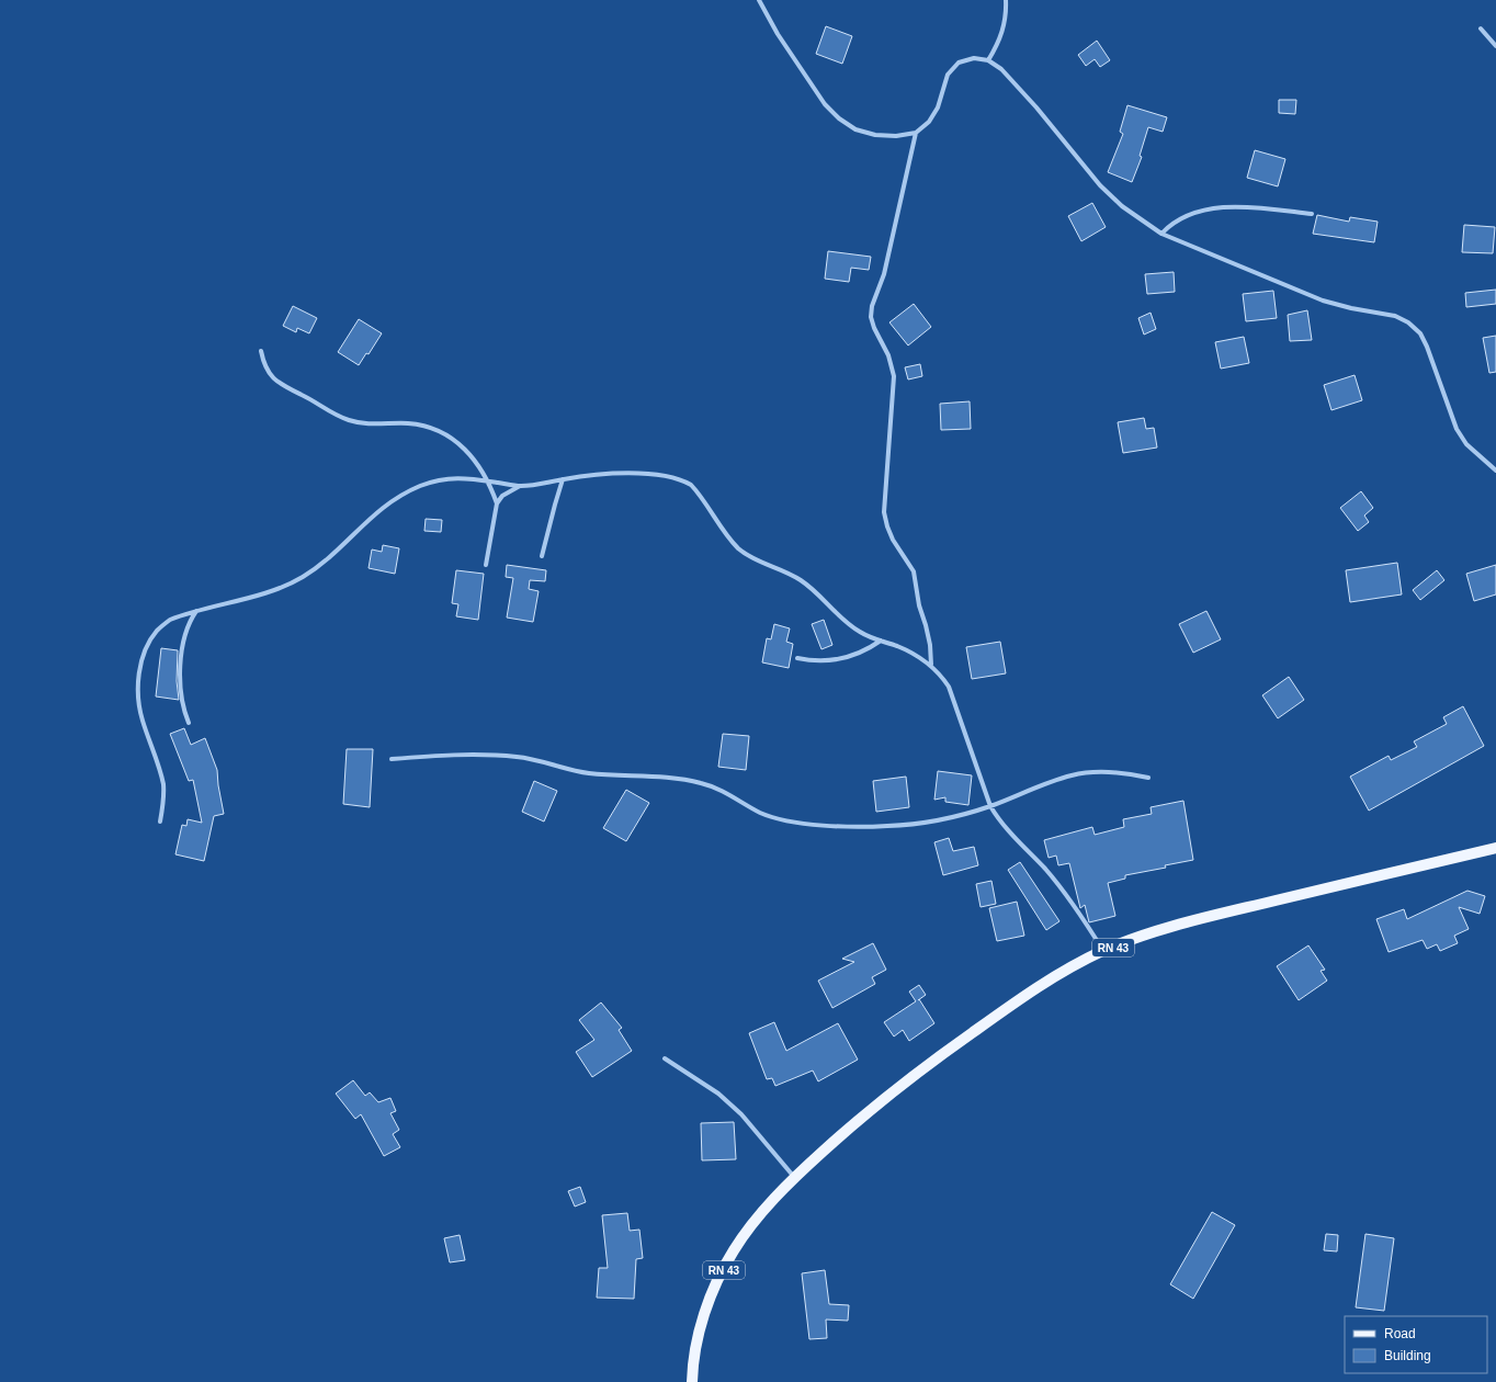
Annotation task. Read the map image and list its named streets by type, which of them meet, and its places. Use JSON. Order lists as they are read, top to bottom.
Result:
{
  "streets": {
    "main road": ["RN 43"]
  },
  "legend": ["Road", "Building"]
}
